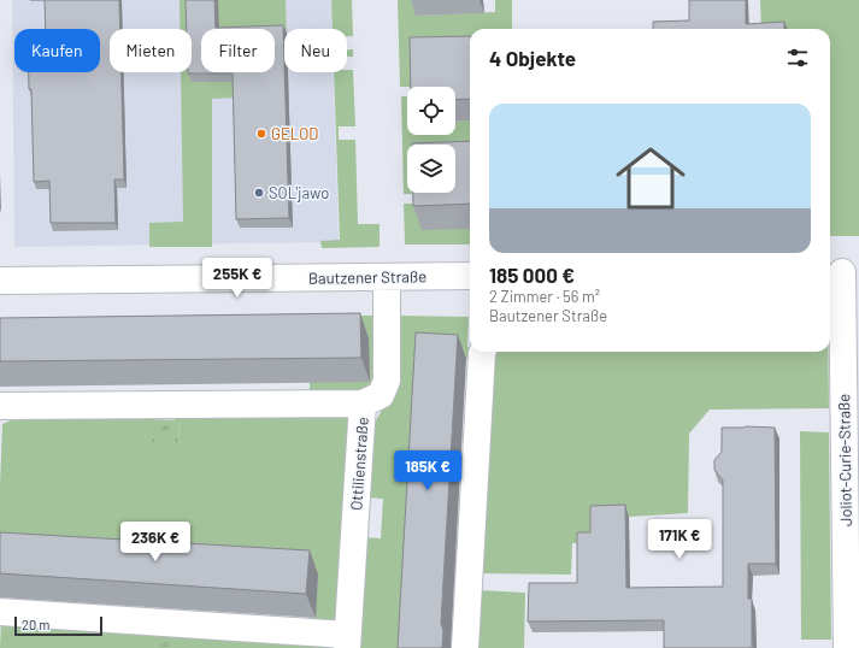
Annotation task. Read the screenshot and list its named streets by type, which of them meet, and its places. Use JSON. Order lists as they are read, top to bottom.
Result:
{
  "streets": {
    "street": ["Bautzener Straße", "Joliot-Curie-Straße", "Ottilienstraße"]
  },
  "crossings": [
    ["Bautzener Straße", "Ottilienstraße"]
  ],
  "places": ["GELOD", "SOL'jawo"],
  "scale_bar": "20 m",
  "page": {
    "chip": [
      "Kaufen",
      "Mieten",
      "Filter",
      "Neu"
    ],
    "heading": "4 Objekte",
    "list": [
      {
        "name": "185 000 €",
        "note": "2 Zimmer · 56 m² · Bautzener Straße"
      }
    ],
    "price": [
      "255K €",
      "185K €",
      "171K €",
      "236K €"
    ],
    "scale": "20 m"
  }
}
